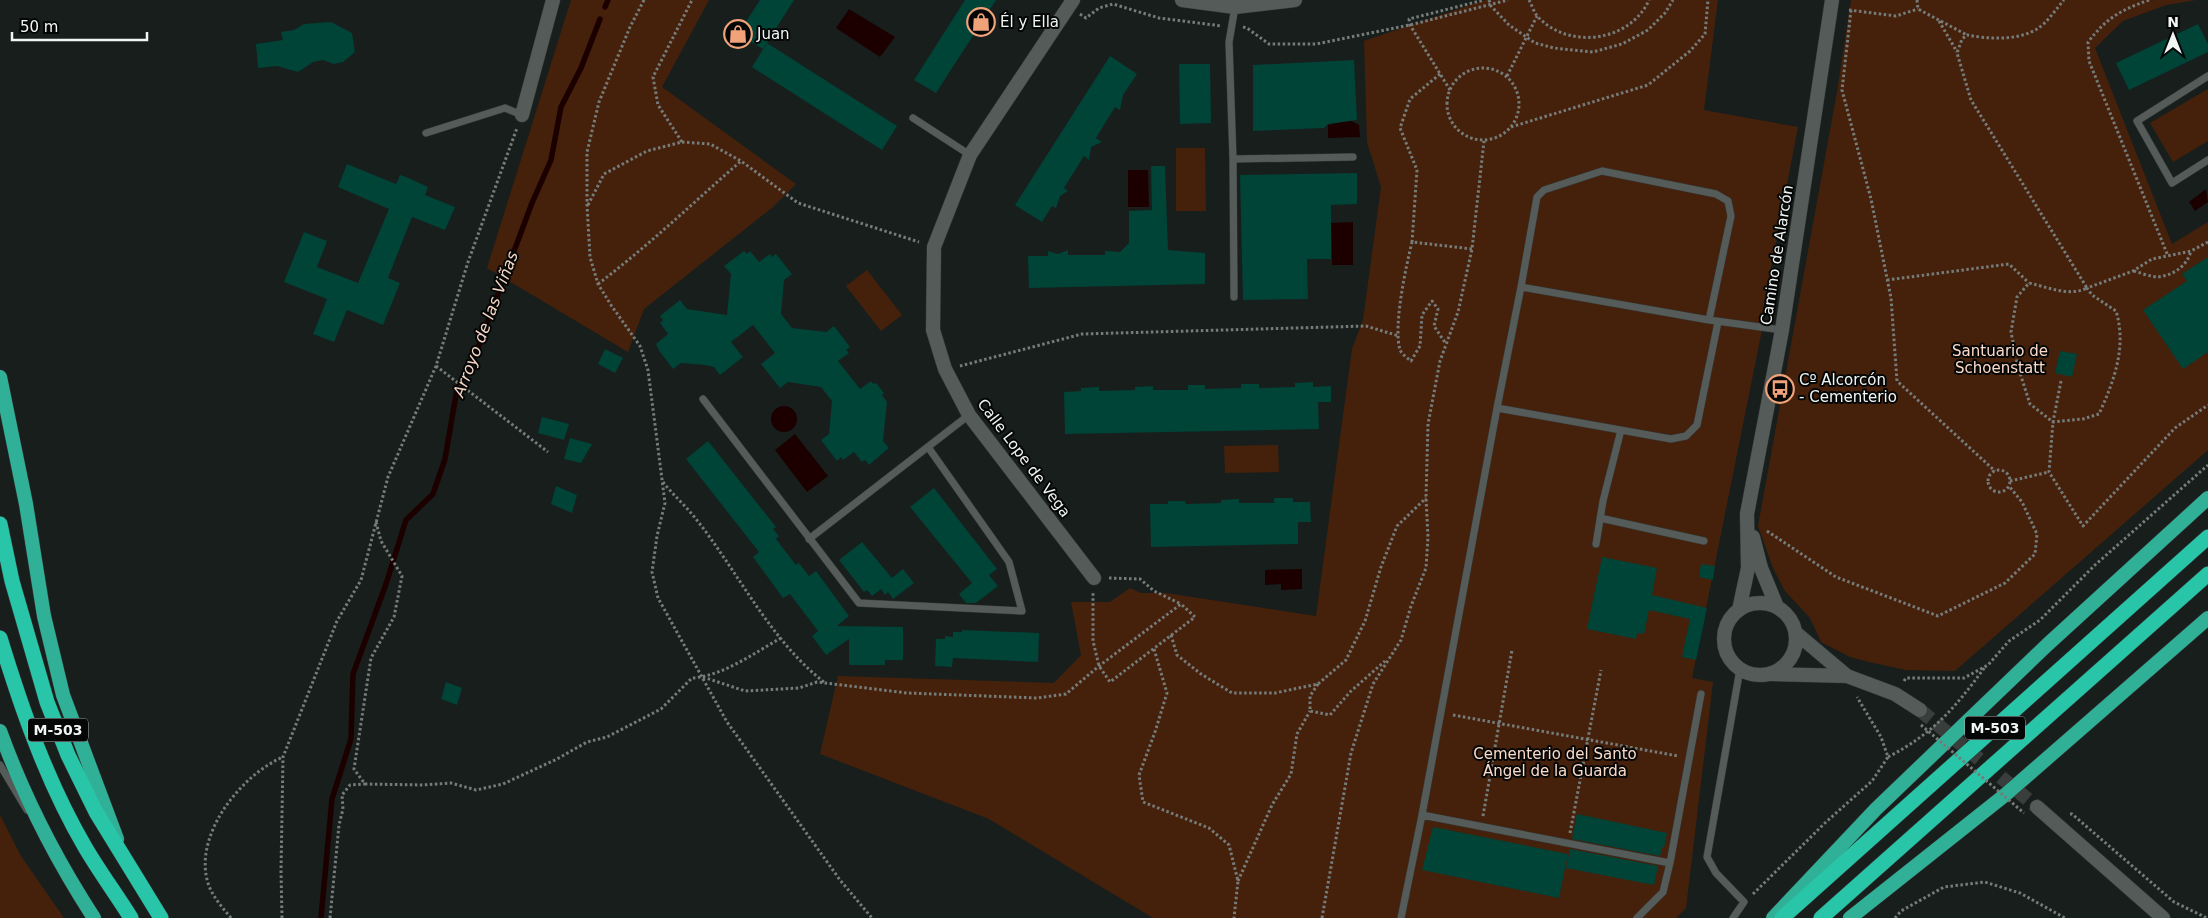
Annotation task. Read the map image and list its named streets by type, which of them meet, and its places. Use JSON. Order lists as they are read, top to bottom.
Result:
{
  "streets": {
    "highway": ["M-503"],
    "street": ["Camino de Alarcón", "Calle Lope de Vega"]
  },
  "water": ["Arroyo de las Viñas"],
  "parks": ["Santuario de Schoenstatt", "Cementerio del Santo Ángel de la Guarda"],
  "places": {
    "shop": ["Él y Ella", "Juan"],
    "bus stop": ["Cº Alcorcón - Cementerio"]
  },
  "scale_bar": "50 m",
  "north": "top"
}
